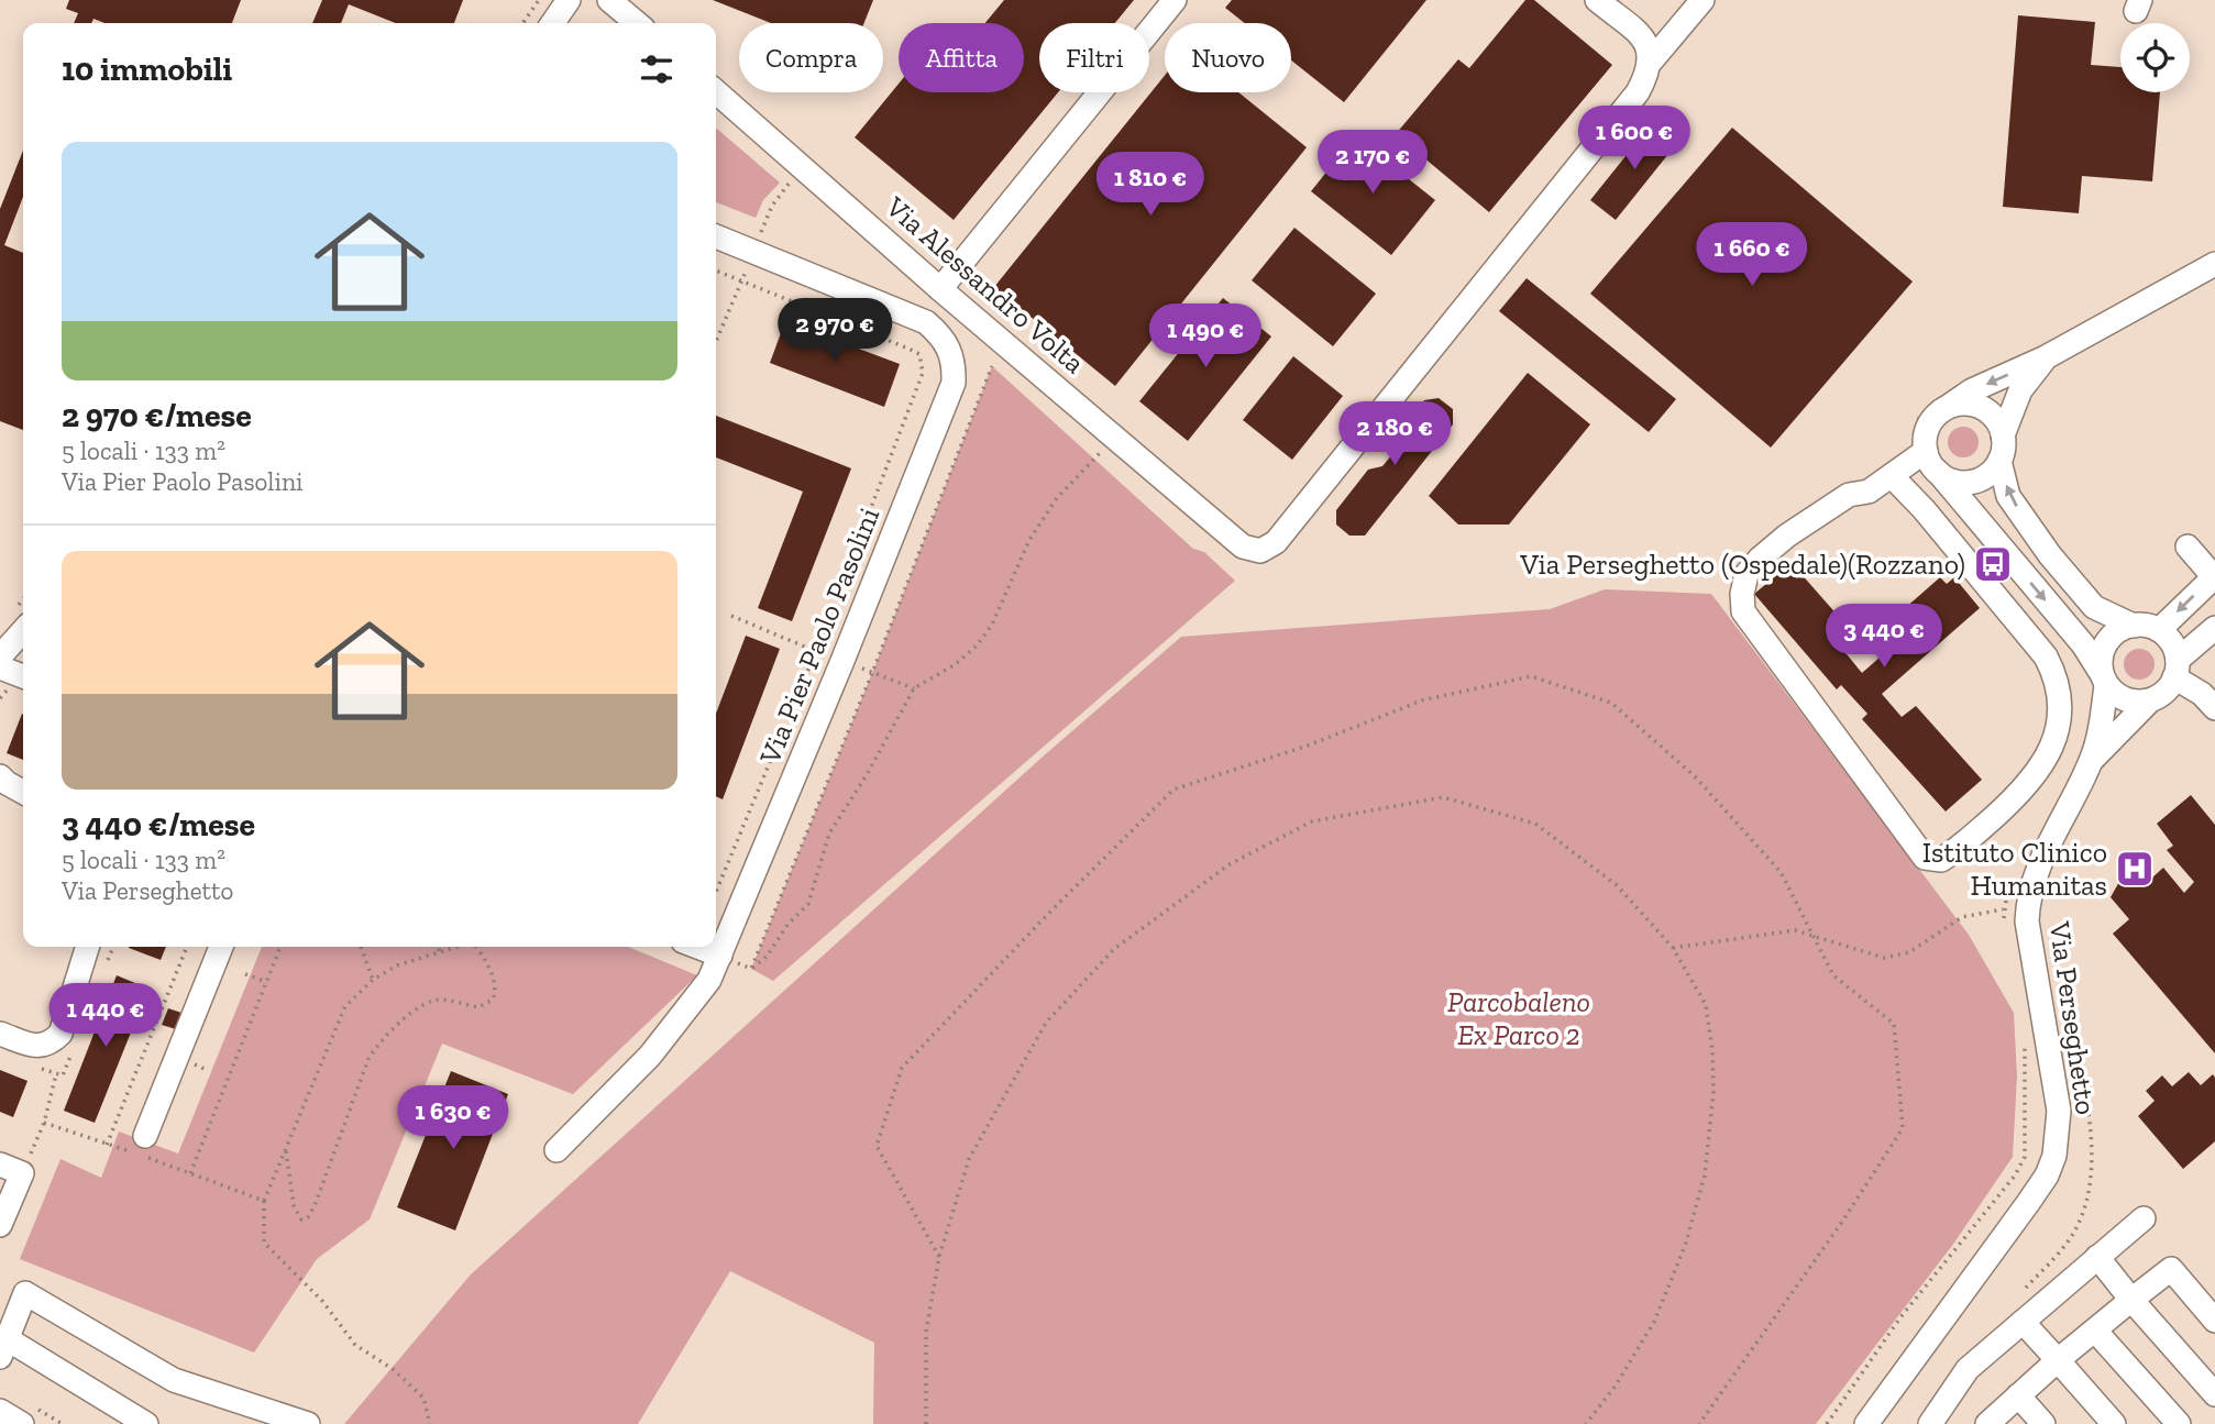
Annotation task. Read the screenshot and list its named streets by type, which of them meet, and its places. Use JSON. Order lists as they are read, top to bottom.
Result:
{
  "streets": {
    "street": ["Via Alessandro Volta", "Via Pier Paolo Pasolini", "Via Perseghetto"]
  },
  "parks": ["Parcobaleno Ex Parco 2"],
  "places": {
    "bus stop": ["Via Perseghetto (Ospedale)(Rozzano)"],
    "hospital": ["Istituto Clinico Humanitas"]
  },
  "page": {
    "chip": [
      "Compra",
      "Affitta",
      "Filtri",
      "Nuovo"
    ],
    "heading": "10 immobili",
    "price": [
      "1 600 €",
      "2 170 €",
      "1 810 €",
      "1 660 €",
      "2 970 €",
      "1 490 €",
      "2 180 €",
      "3 440 €",
      "1 440 €",
      "1 630 €"
    ],
    "list": [
      {
        "name": "2 970 €/mese",
        "note": "5 locali · 133 m² · Via Pier Paolo Pasolini"
      },
      {
        "name": "3 440 €/mese",
        "note": "5 locali · 133 m² · Via Perseghetto"
      }
    ]
  }
}
